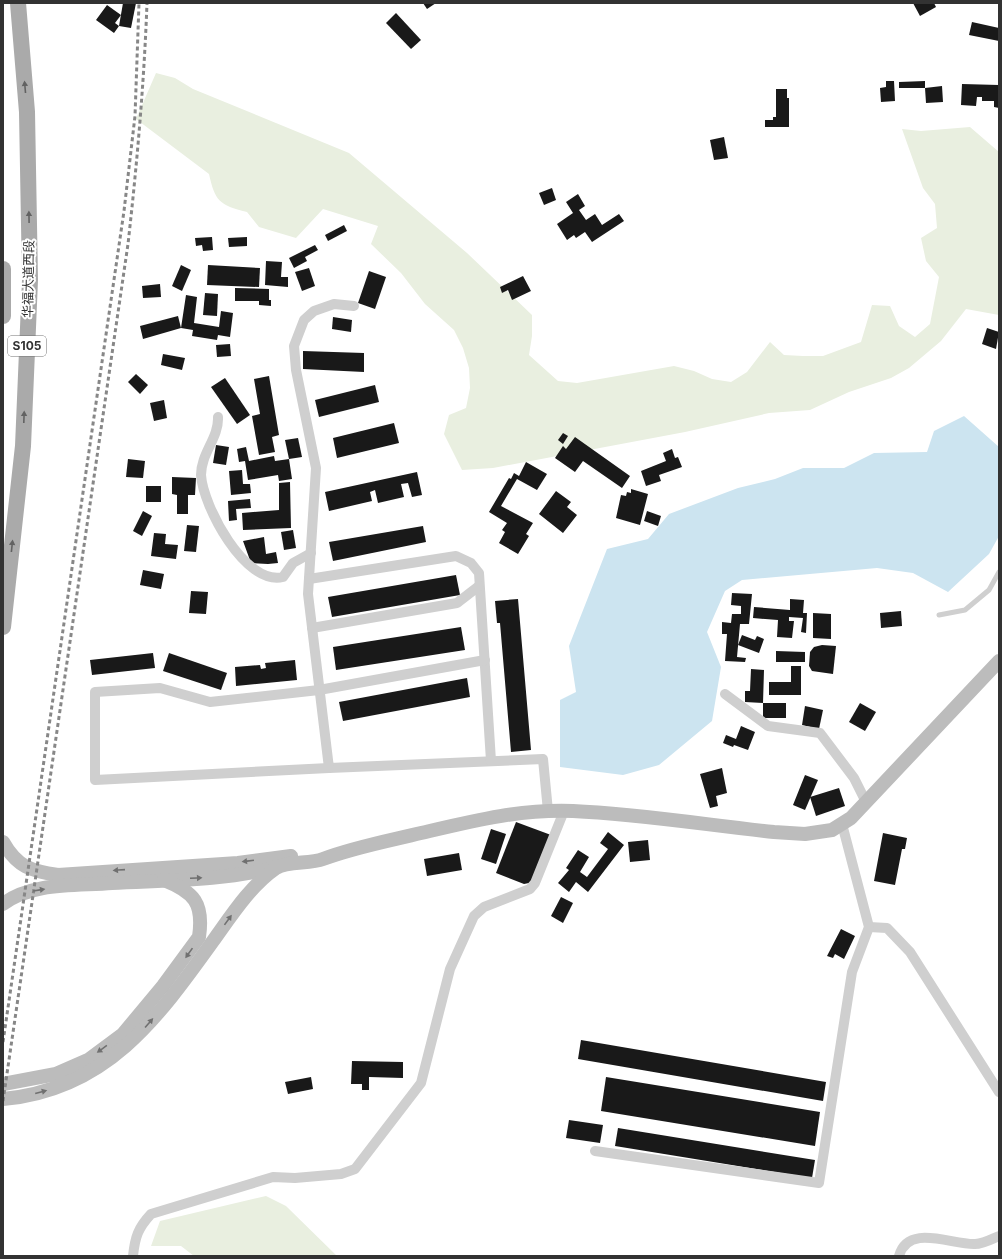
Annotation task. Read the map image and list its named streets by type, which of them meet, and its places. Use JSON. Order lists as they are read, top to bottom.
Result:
{
  "streets": {
    "main road": ["华福大道西段", "S105"]
  },
  "one_way": ["华福大道西段"]
}
